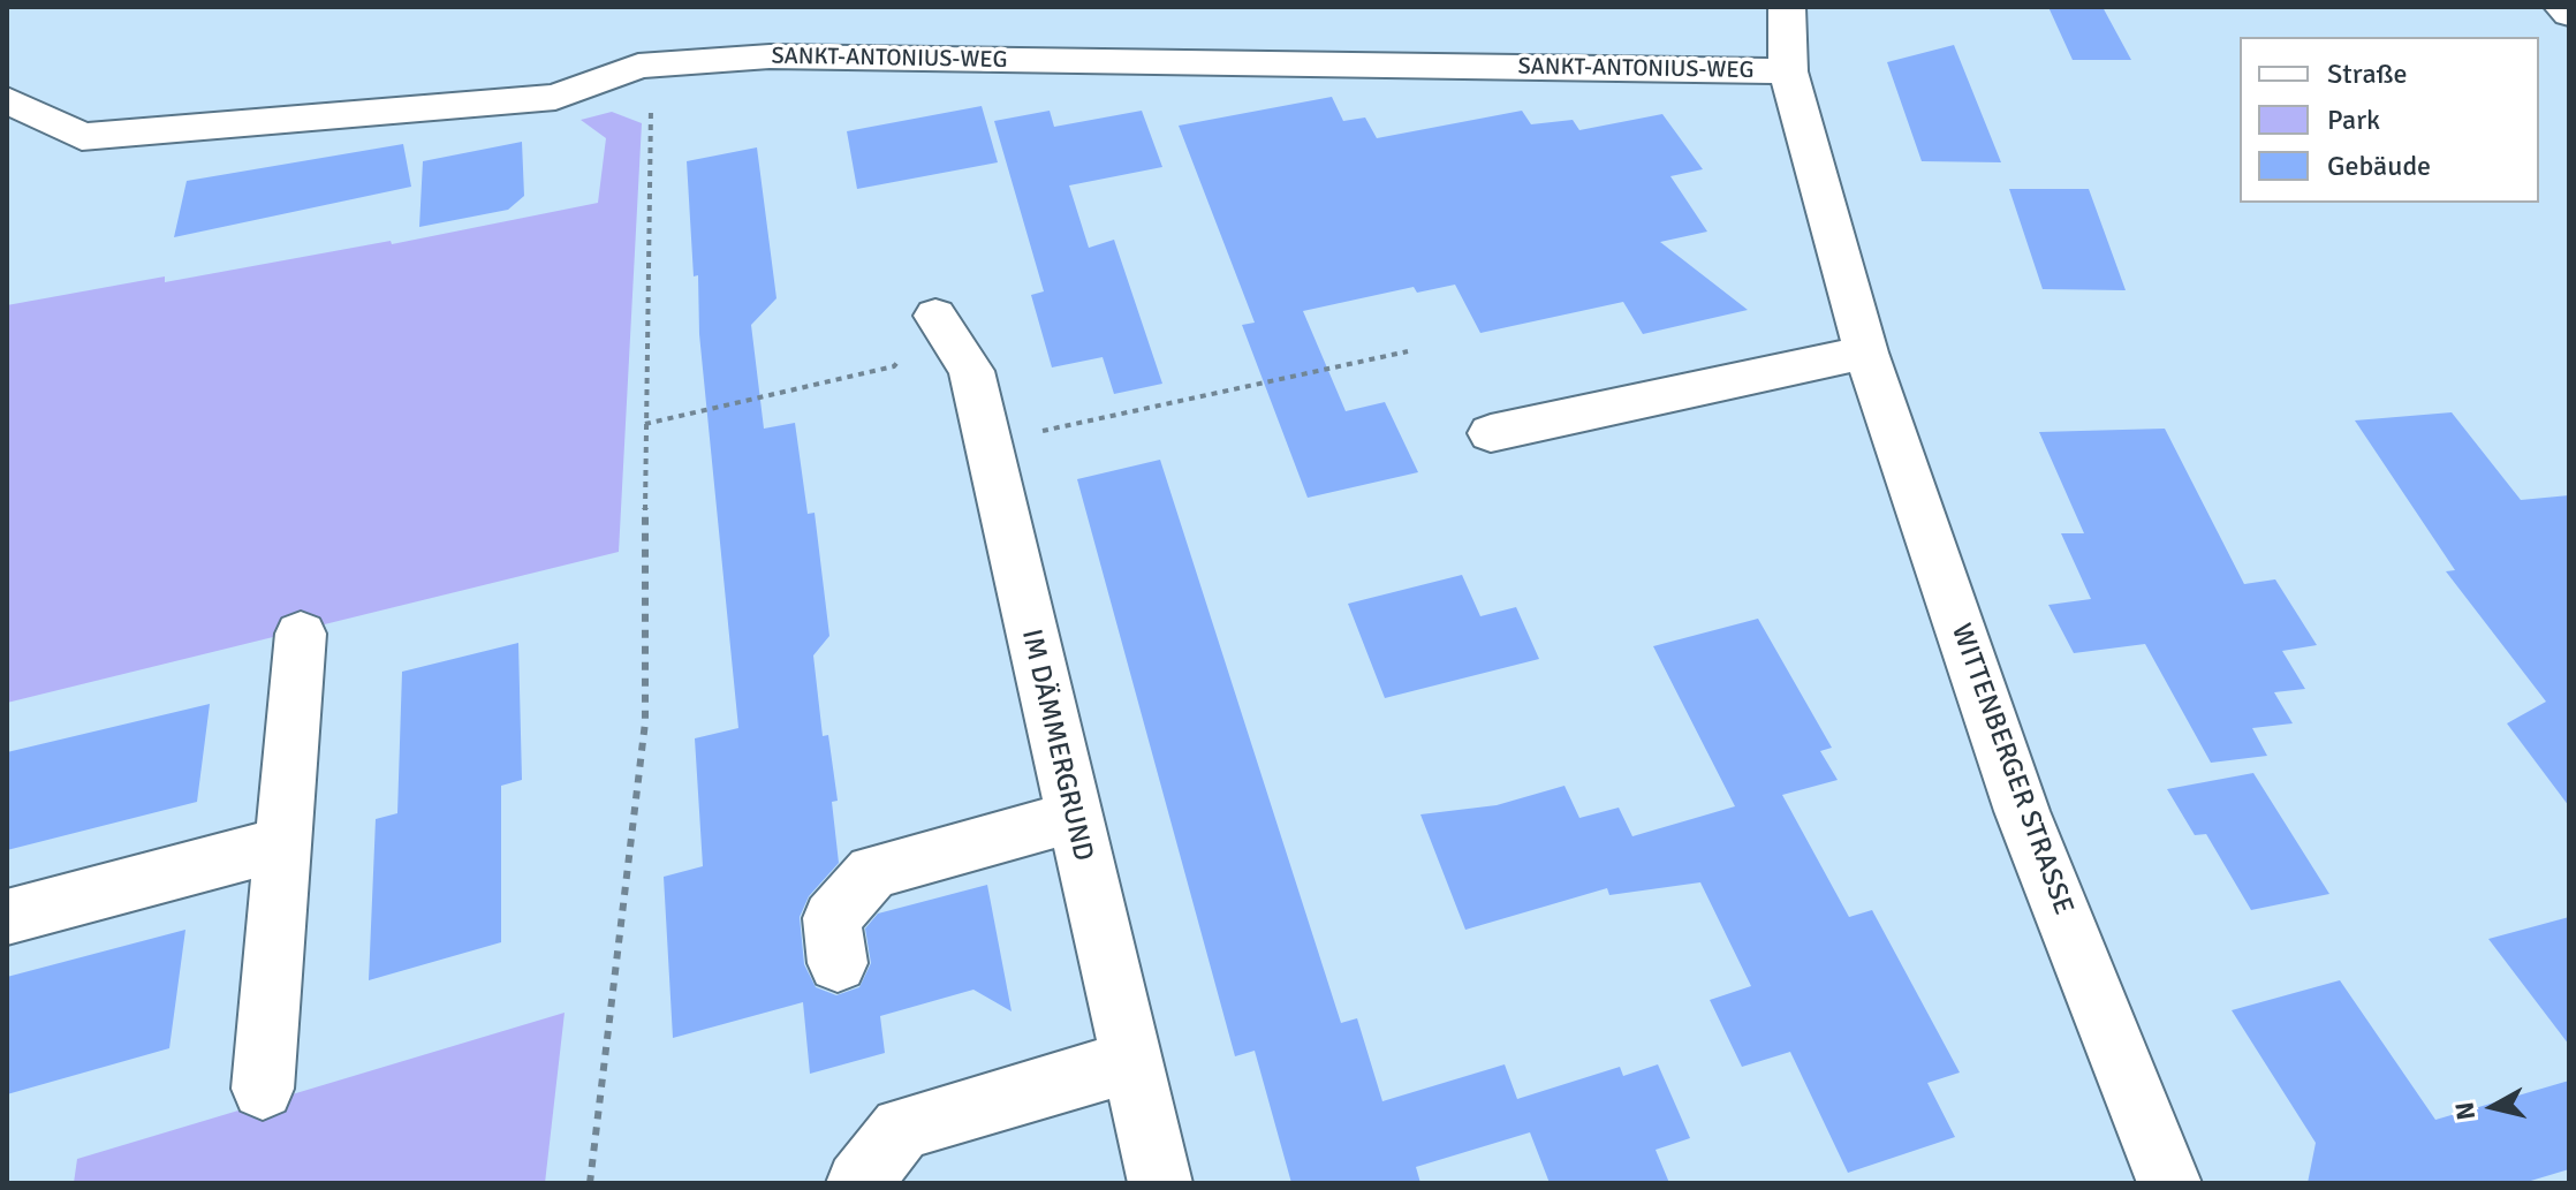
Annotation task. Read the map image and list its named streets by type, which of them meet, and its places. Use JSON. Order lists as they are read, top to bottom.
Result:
{
  "streets": {
    "street": ["SANKT-ANTONIUS-WEG", "IM DÄMMERGRUND", "WITTENBERGER STRASSE"]
  },
  "crossings": [
    ["SANKT-ANTONIUS-WEG", "WITTENBERGER STRASSE"]
  ],
  "legend": ["Straße", "Park", "Gebäude"],
  "north": "left"
}
